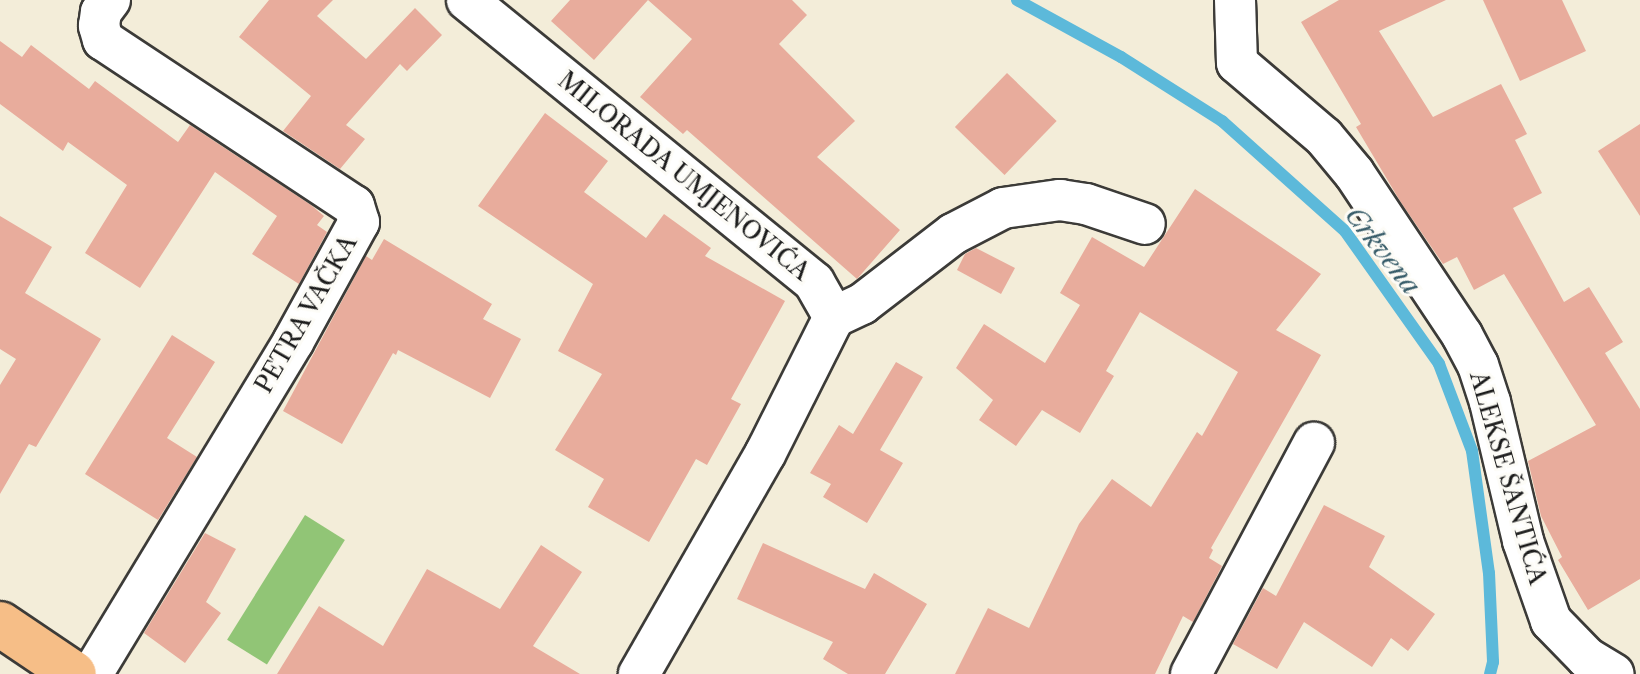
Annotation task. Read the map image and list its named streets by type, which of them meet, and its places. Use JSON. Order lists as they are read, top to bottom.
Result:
{
  "streets": {
    "street": ["MILORADA UMJENOVIĆA", "PETRA VAČKA", "ALEKSE ŠANTIĆA"]
  },
  "water": ["Crkvena"]
}
